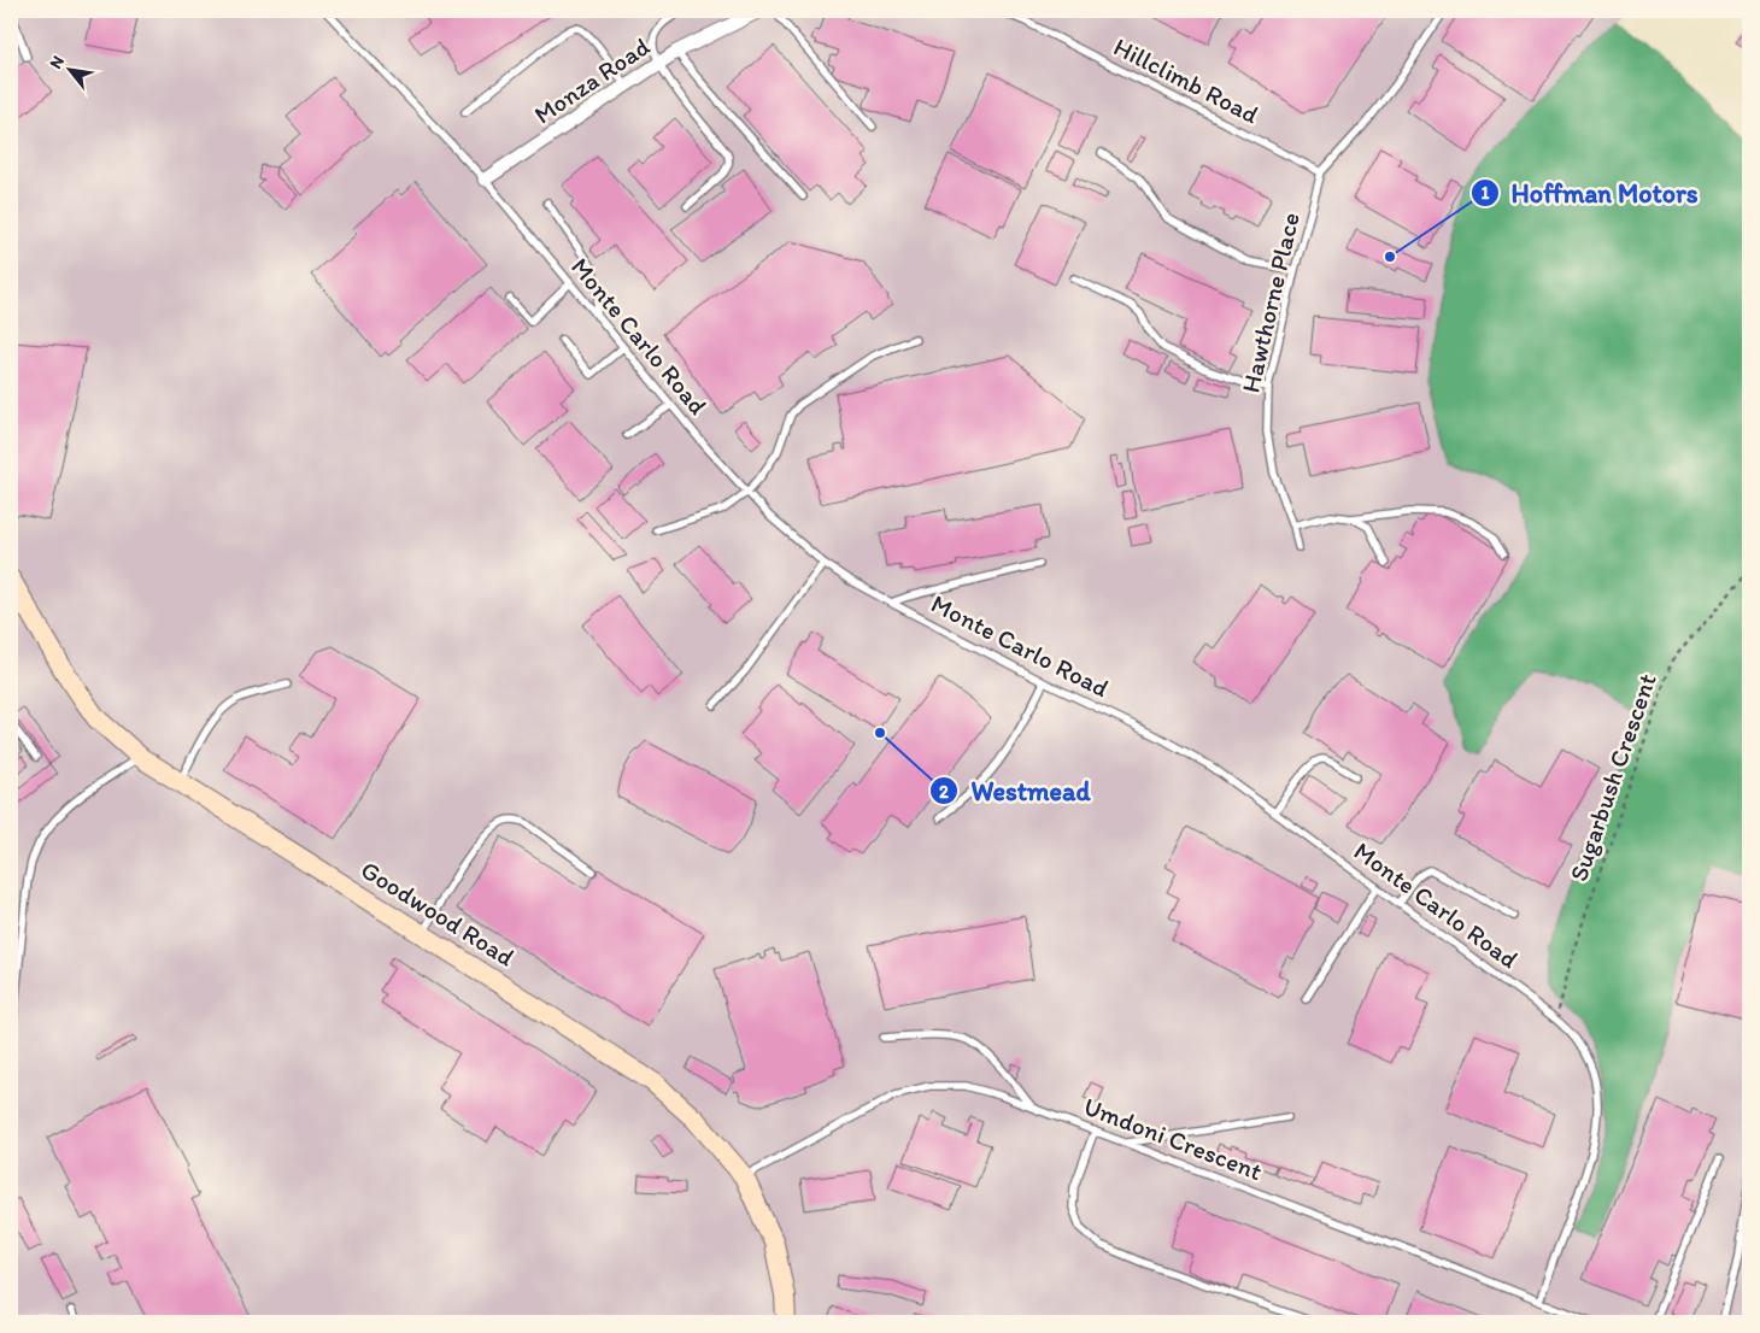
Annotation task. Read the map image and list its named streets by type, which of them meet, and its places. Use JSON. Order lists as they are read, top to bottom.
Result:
{
  "streets": {
    "street": ["Monza Road", "Goodwood Road"],
    "lane": [
      "Hillclimb Road",
      "Hawthorne Place",
      "Monte Carlo Road",
      "Umdoni Crescent"
    ],
    "path": ["Sugarbush Crescent"]
  },
  "crossings": [
    ["Monza Road", "Monte Carlo Road"],
    ["Hillclimb Road", "Hawthorne Place"],
    ["Monte Carlo Road", "Sugarbush Crescent"],
    ["Monte Carlo Road", "Umdoni Crescent"],
    ["Goodwood Road", "Umdoni Crescent"]
  ],
  "places": ["Hoffman Motors", "Westmead"],
  "north": "top left"
}
